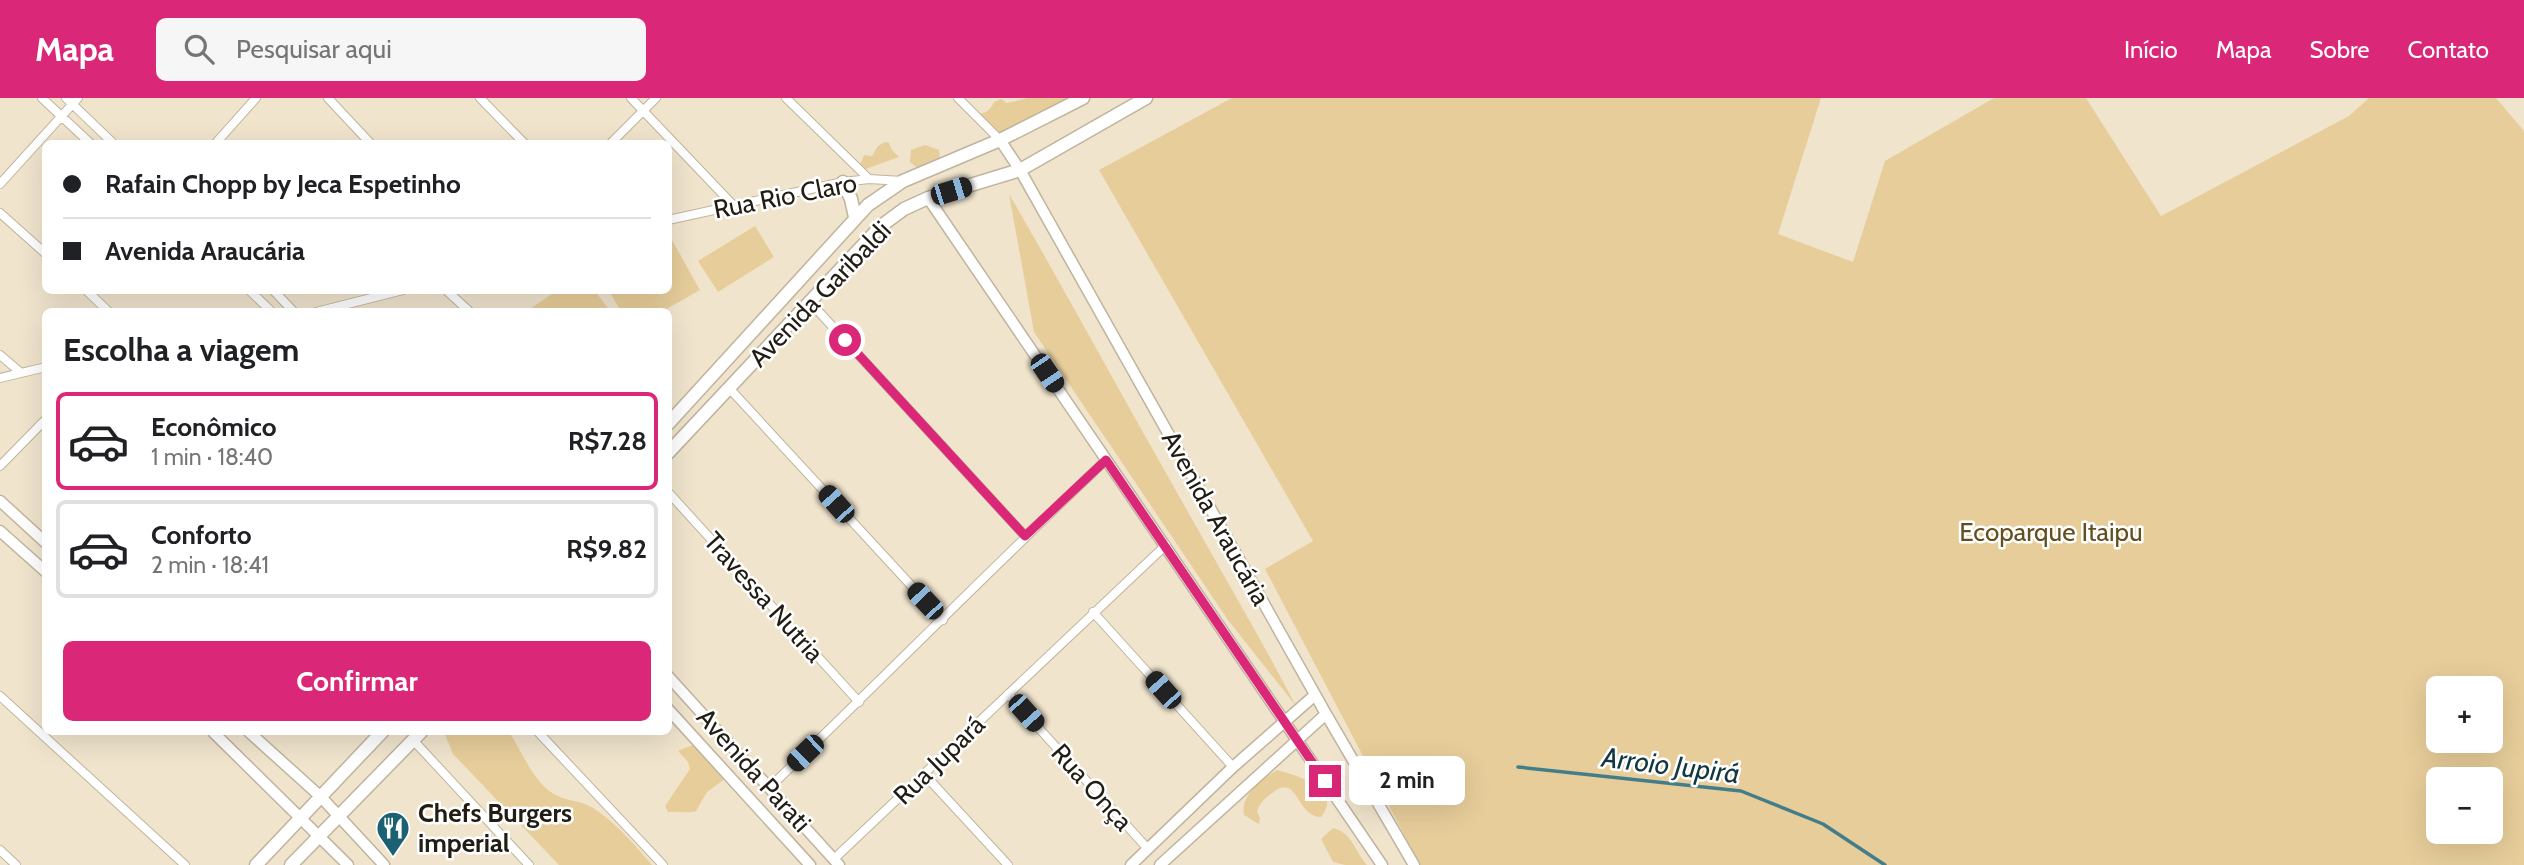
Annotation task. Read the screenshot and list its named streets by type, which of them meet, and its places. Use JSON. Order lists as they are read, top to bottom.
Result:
{
  "streets": {
    "main road": ["Avenida Garibaldi"],
    "street": [
      "Rua Rio Claro",
      "Avenida Araucária",
      "Travessa Nutria",
      "Rua Jupará",
      "Avenida Parati",
      "Rua Onça"
    ]
  },
  "crossings": [
    ["Rua Rio Claro", "Avenida Garibaldi"],
    ["Avenida Garibaldi", "Avenida Araucária"],
    ["Avenida Araucária", "Rua Jupará"],
    ["Rua Jupará", "Avenida Parati"],
    ["Rua Jupará", "Rua Onça"]
  ],
  "water": ["Arroio Jupirá"],
  "parks": ["Ecoparque Itaipu"],
  "places": {
    "restaurant": ["Chefs Burgers imperial"]
  },
  "page": {
    "header": "Mapa",
    "search": "Pesquisar aqui",
    "nav": [
      "Início",
      "Mapa",
      "Sobre",
      "Contato"
    ],
    "banner": ["Rafain Chopp by Jeca Espetinho", "Avenida Araucária"],
    "heading": "Escolha a viagem",
    "list": [
      {
        "name": "Econômico",
        "note": "1 min · 18:40",
        "value": "R$7.28"
      },
      {
        "name": "Conforto",
        "note": "2 min · 18:41",
        "value": "R$9.82"
      }
    ],
    "buttons": "Confirmar",
    "map_buttons": ["+", "−"],
    "bubble": "2 min"
  }
}
